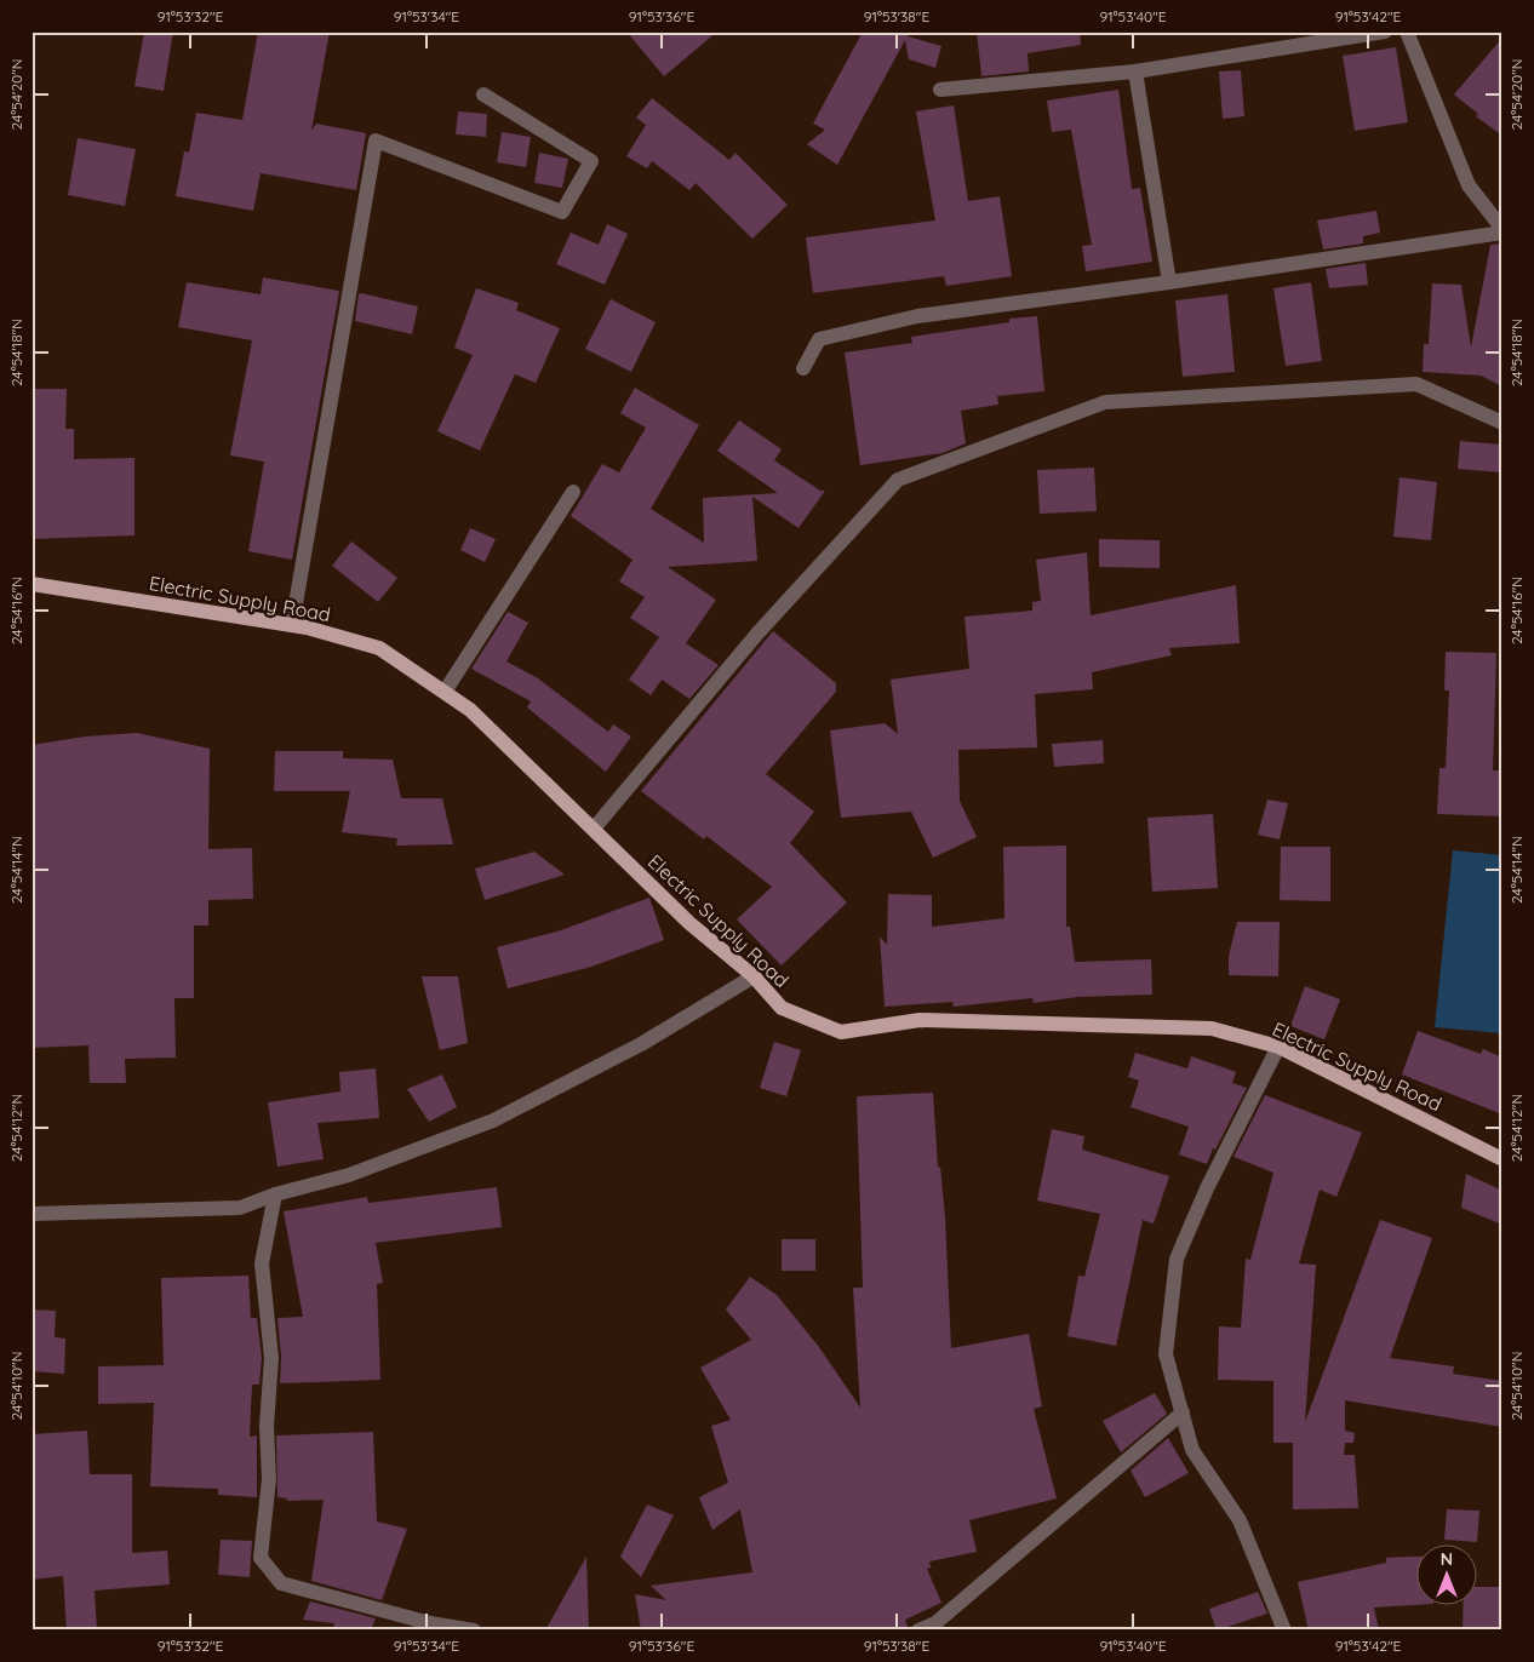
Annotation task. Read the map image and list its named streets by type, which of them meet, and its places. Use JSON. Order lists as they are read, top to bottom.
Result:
{
  "streets": {
    "main road": ["Electric Supply Road"]
  },
  "north": "top",
  "coordinates": [
    "91°53'32\"E",
    "91°53'34\"E",
    "91°53'36\"E",
    "91°53'38\"E",
    "91°53'40\"E",
    "91°53'42\"E",
    "24°54'20\"N",
    "24°54'18\"N",
    "24°54'16\"N",
    "24°54'14\"N",
    "24°54'12\"N",
    "24°54'10\"N"
  ]
}
